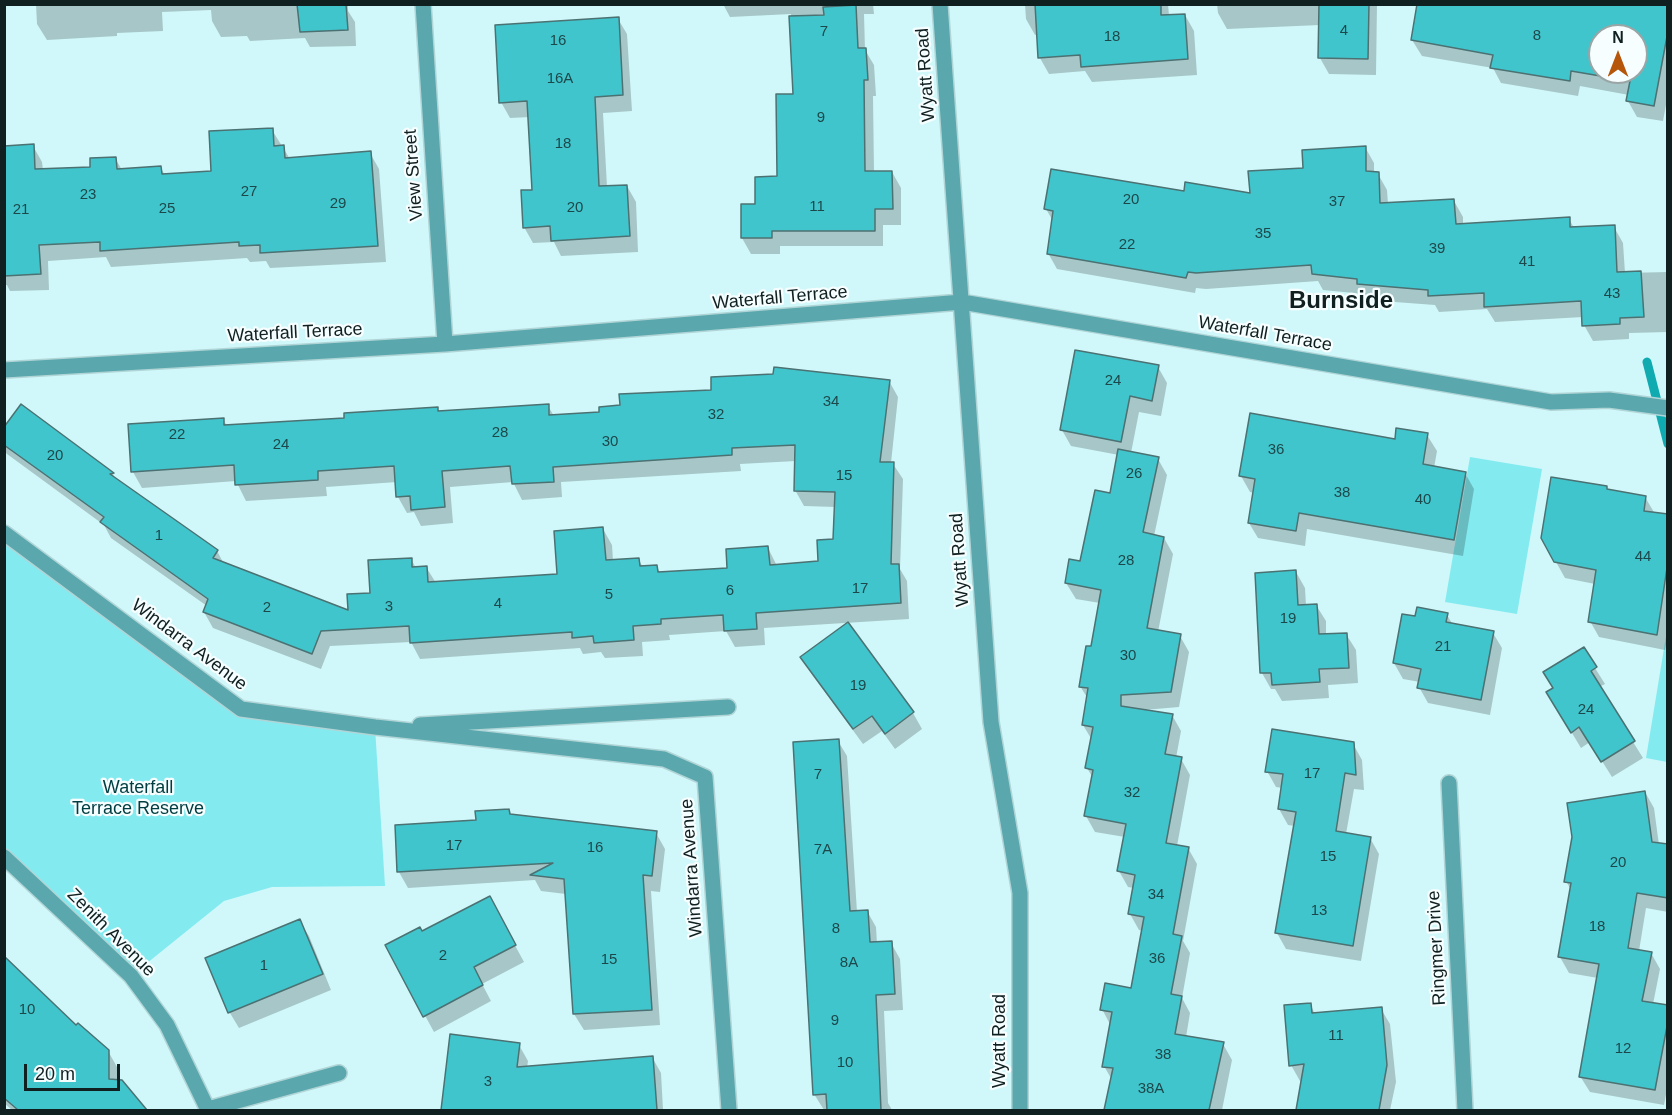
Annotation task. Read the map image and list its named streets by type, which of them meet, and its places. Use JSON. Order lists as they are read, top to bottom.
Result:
{
  "streets": {
    "street": [
      "Wyatt Road",
      "View Street",
      "Waterfall Terrace",
      "Windarra Avenue",
      "Zenith Avenue",
      "Ringmer Drive"
    ]
  },
  "crossings": [
    ["Wyatt Road", "Waterfall Terrace"],
    ["View Street", "Waterfall Terrace"]
  ],
  "districts": ["Burnside"],
  "parks": ["Waterfall Terrace Reserve"],
  "house_numbers": [
    "4",
    "7",
    "8",
    "18",
    "16",
    "16A",
    "9",
    "18",
    "27",
    "23",
    "20",
    "37",
    "29",
    "11",
    "20",
    "25",
    "21",
    "35",
    "22",
    "39",
    "41",
    "43",
    "24",
    "34",
    "32",
    "28",
    "22",
    "30",
    "24",
    "36",
    "20",
    "26",
    "15",
    "38",
    "40",
    "1",
    "44",
    "28",
    "17",
    "6",
    "5",
    "4",
    "3",
    "2",
    "19",
    "21",
    "30",
    "19",
    "24",
    "17",
    "7",
    "32",
    "17",
    "16",
    "7A",
    "15",
    "20",
    "34",
    "13",
    "18",
    "8",
    "2",
    "36",
    "15",
    "8A",
    "1",
    "10",
    "9",
    "11",
    "12",
    "38",
    "10",
    "3",
    "38A"
  ],
  "scale_bar": "20 m",
  "north": "top"
}
